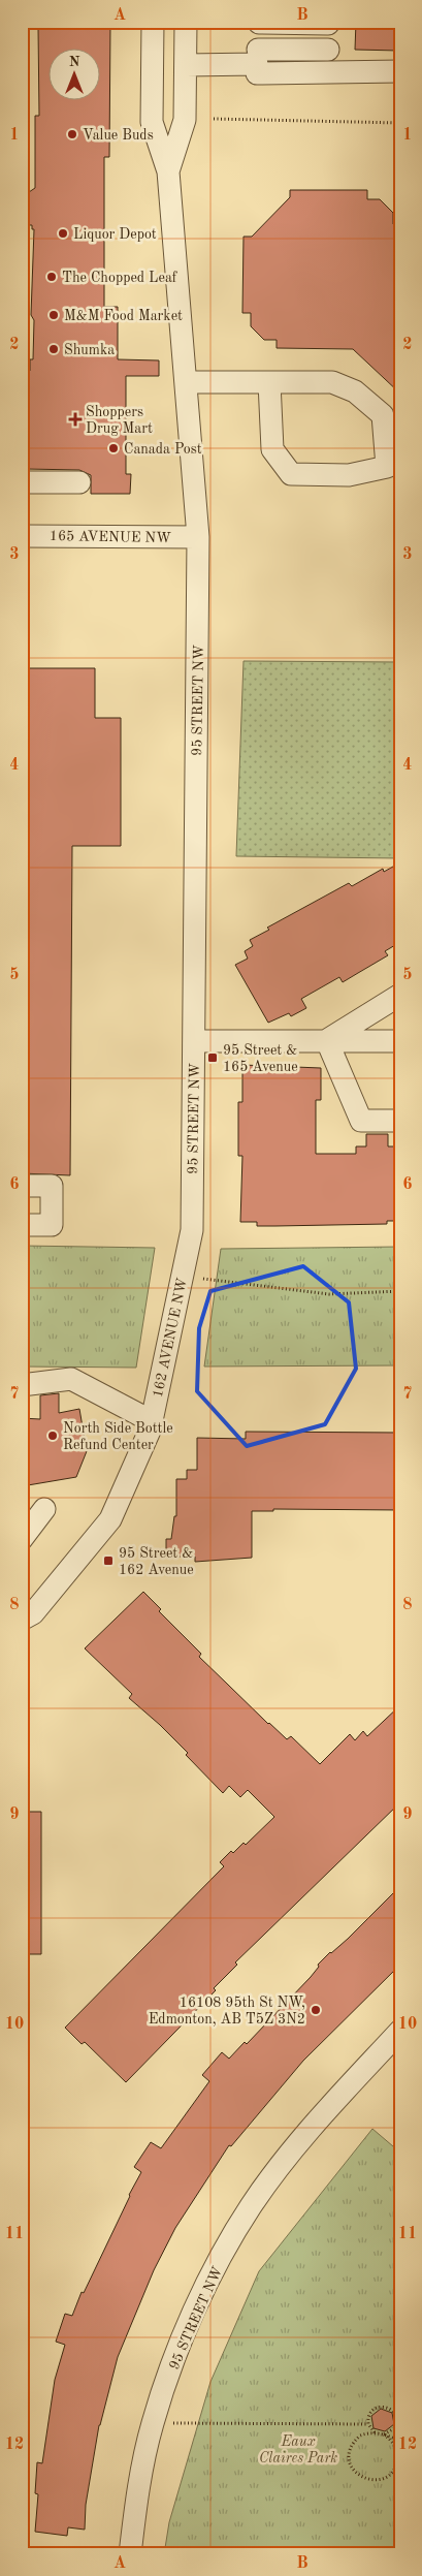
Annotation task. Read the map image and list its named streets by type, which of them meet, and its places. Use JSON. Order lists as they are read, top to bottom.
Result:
{
  "streets": {
    "street": ["165 AVENUE NW", "95 STREET NW", "162 AVENUE NW"]
  },
  "crossings": [
    ["165 AVENUE NW", "95 STREET NW"],
    ["95 STREET NW", "162 AVENUE NW"]
  ],
  "parks": ["Eaux Claires Park"],
  "places": {
    "other": [
      "Value Buds",
      "Liquor Depot",
      "The Chopped Leaf",
      "M&M Food Market",
      "Shumka",
      "Canada Post",
      "North Side Bottle Refund Center",
      "16108 95th St NW, Edmonton, AB T5Z 3N2"
    ],
    "health": ["Shoppers Drug Mart"],
    "transit": ["95 Street & 165 Avenue", "95 Street & 162 Avenue"]
  },
  "north": "top",
  "grid": {
    "columns": ["A", "B"],
    "rows": [
      "1",
      "2",
      "3",
      "4",
      "5",
      "6",
      "7",
      "8",
      "9",
      "10",
      "11",
      "12"
    ]
  }
}
